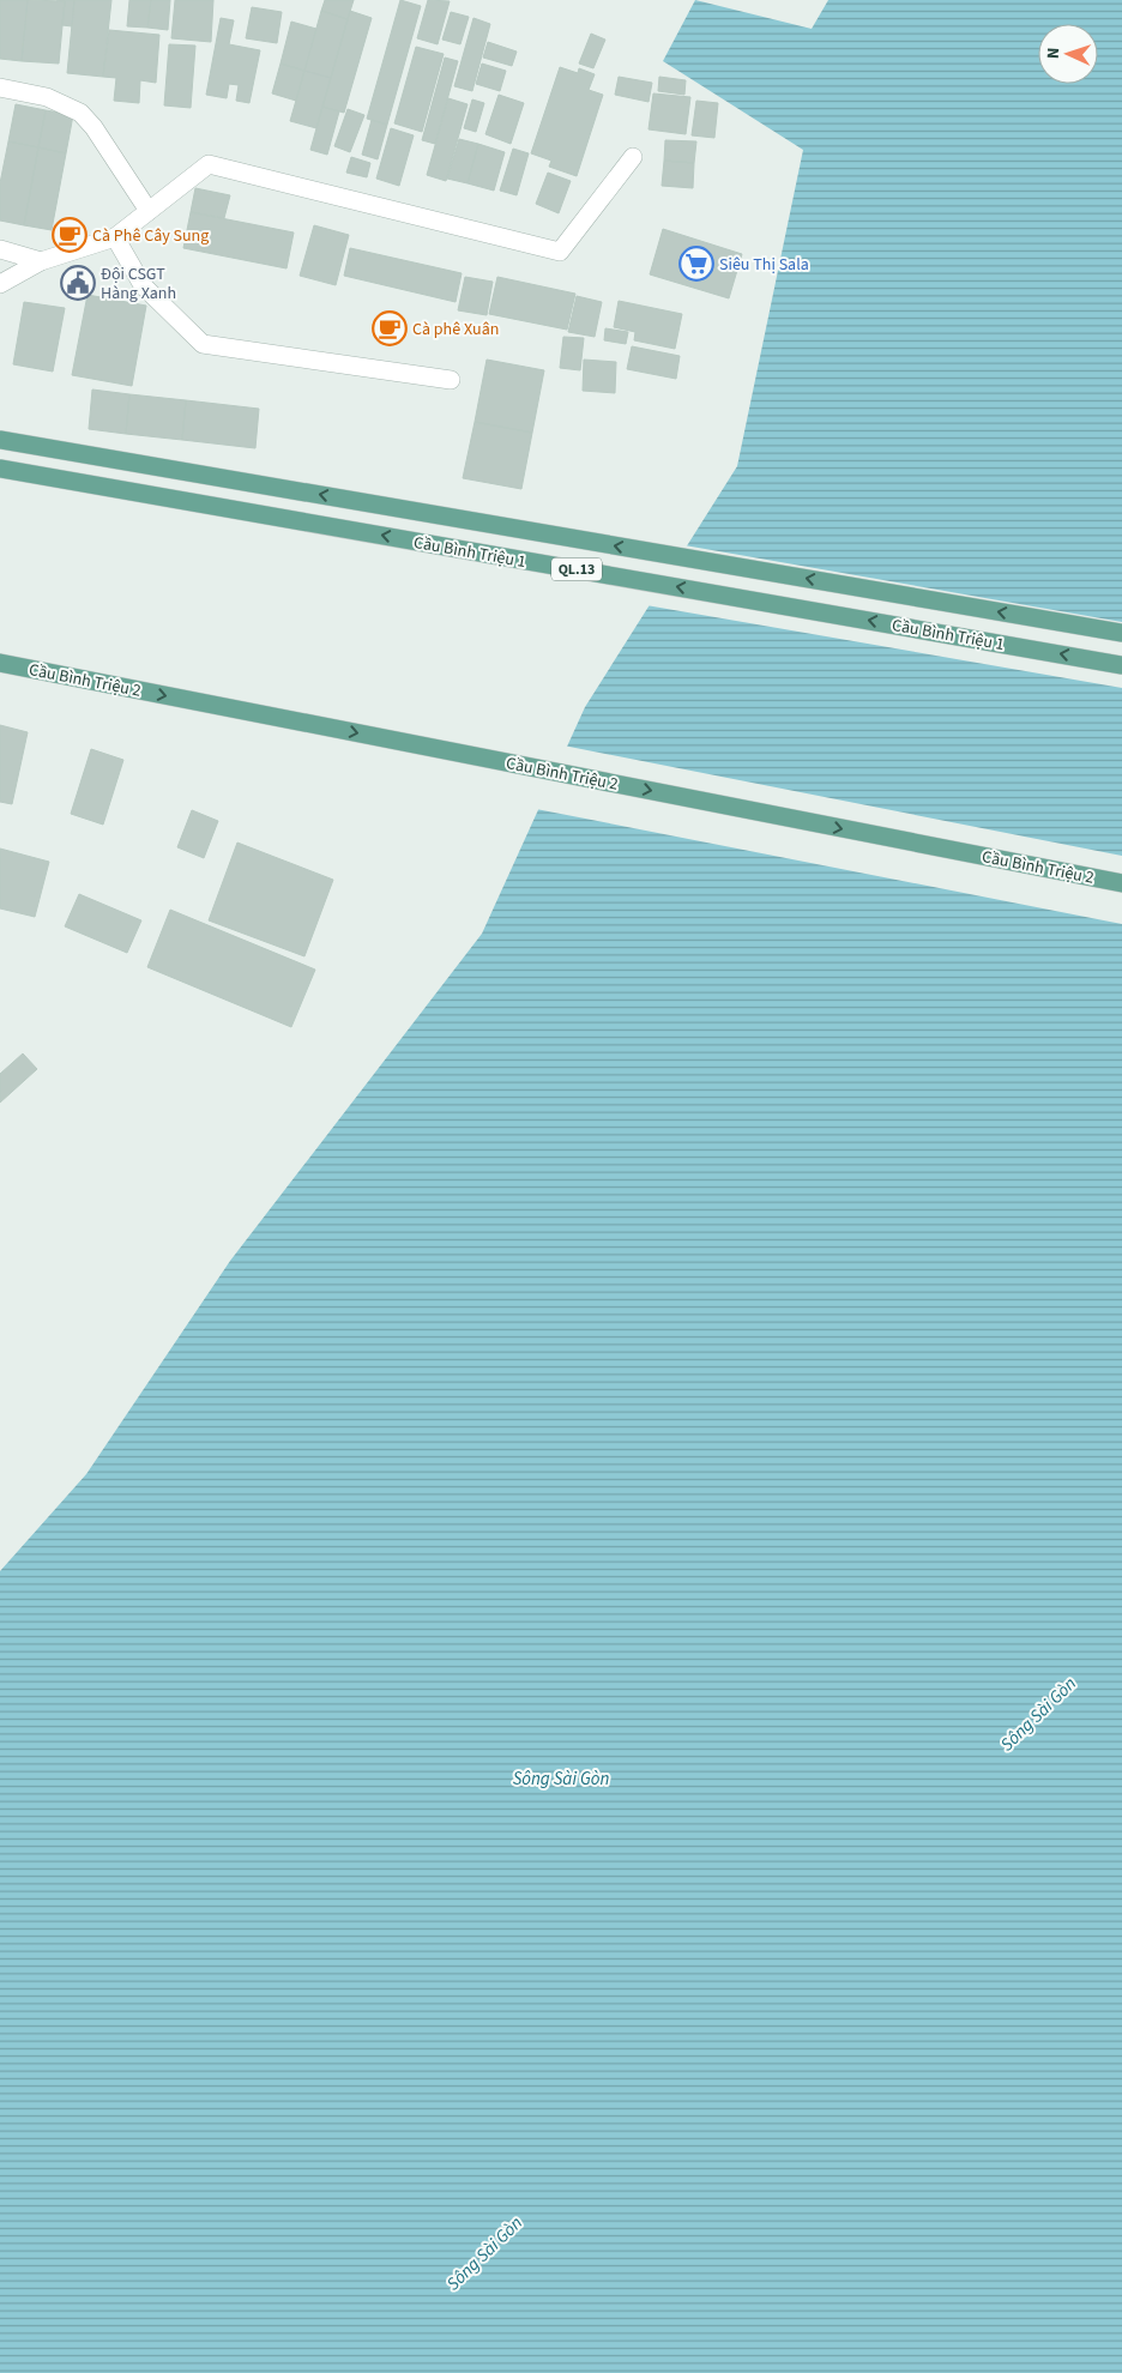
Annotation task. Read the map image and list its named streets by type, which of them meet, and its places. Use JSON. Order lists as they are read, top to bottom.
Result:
{
  "streets": {
    "main road": ["Cầu Bình Triệu 1", "QL.13", "Cầu Bình Triệu 2"]
  },
  "one_way": ["Cầu Bình Triệu 1", "Cầu Bình Triệu 2"],
  "water": ["Sông Sài Gòn"],
  "places": {
    "cafe": ["Cà Phê Cây Sung", "Cà phê Xuân"],
    "supermarket": ["Siêu Thị Sala"],
    "public building": ["Đội CSGT Hàng Xanh"]
  },
  "north": "left"
}
